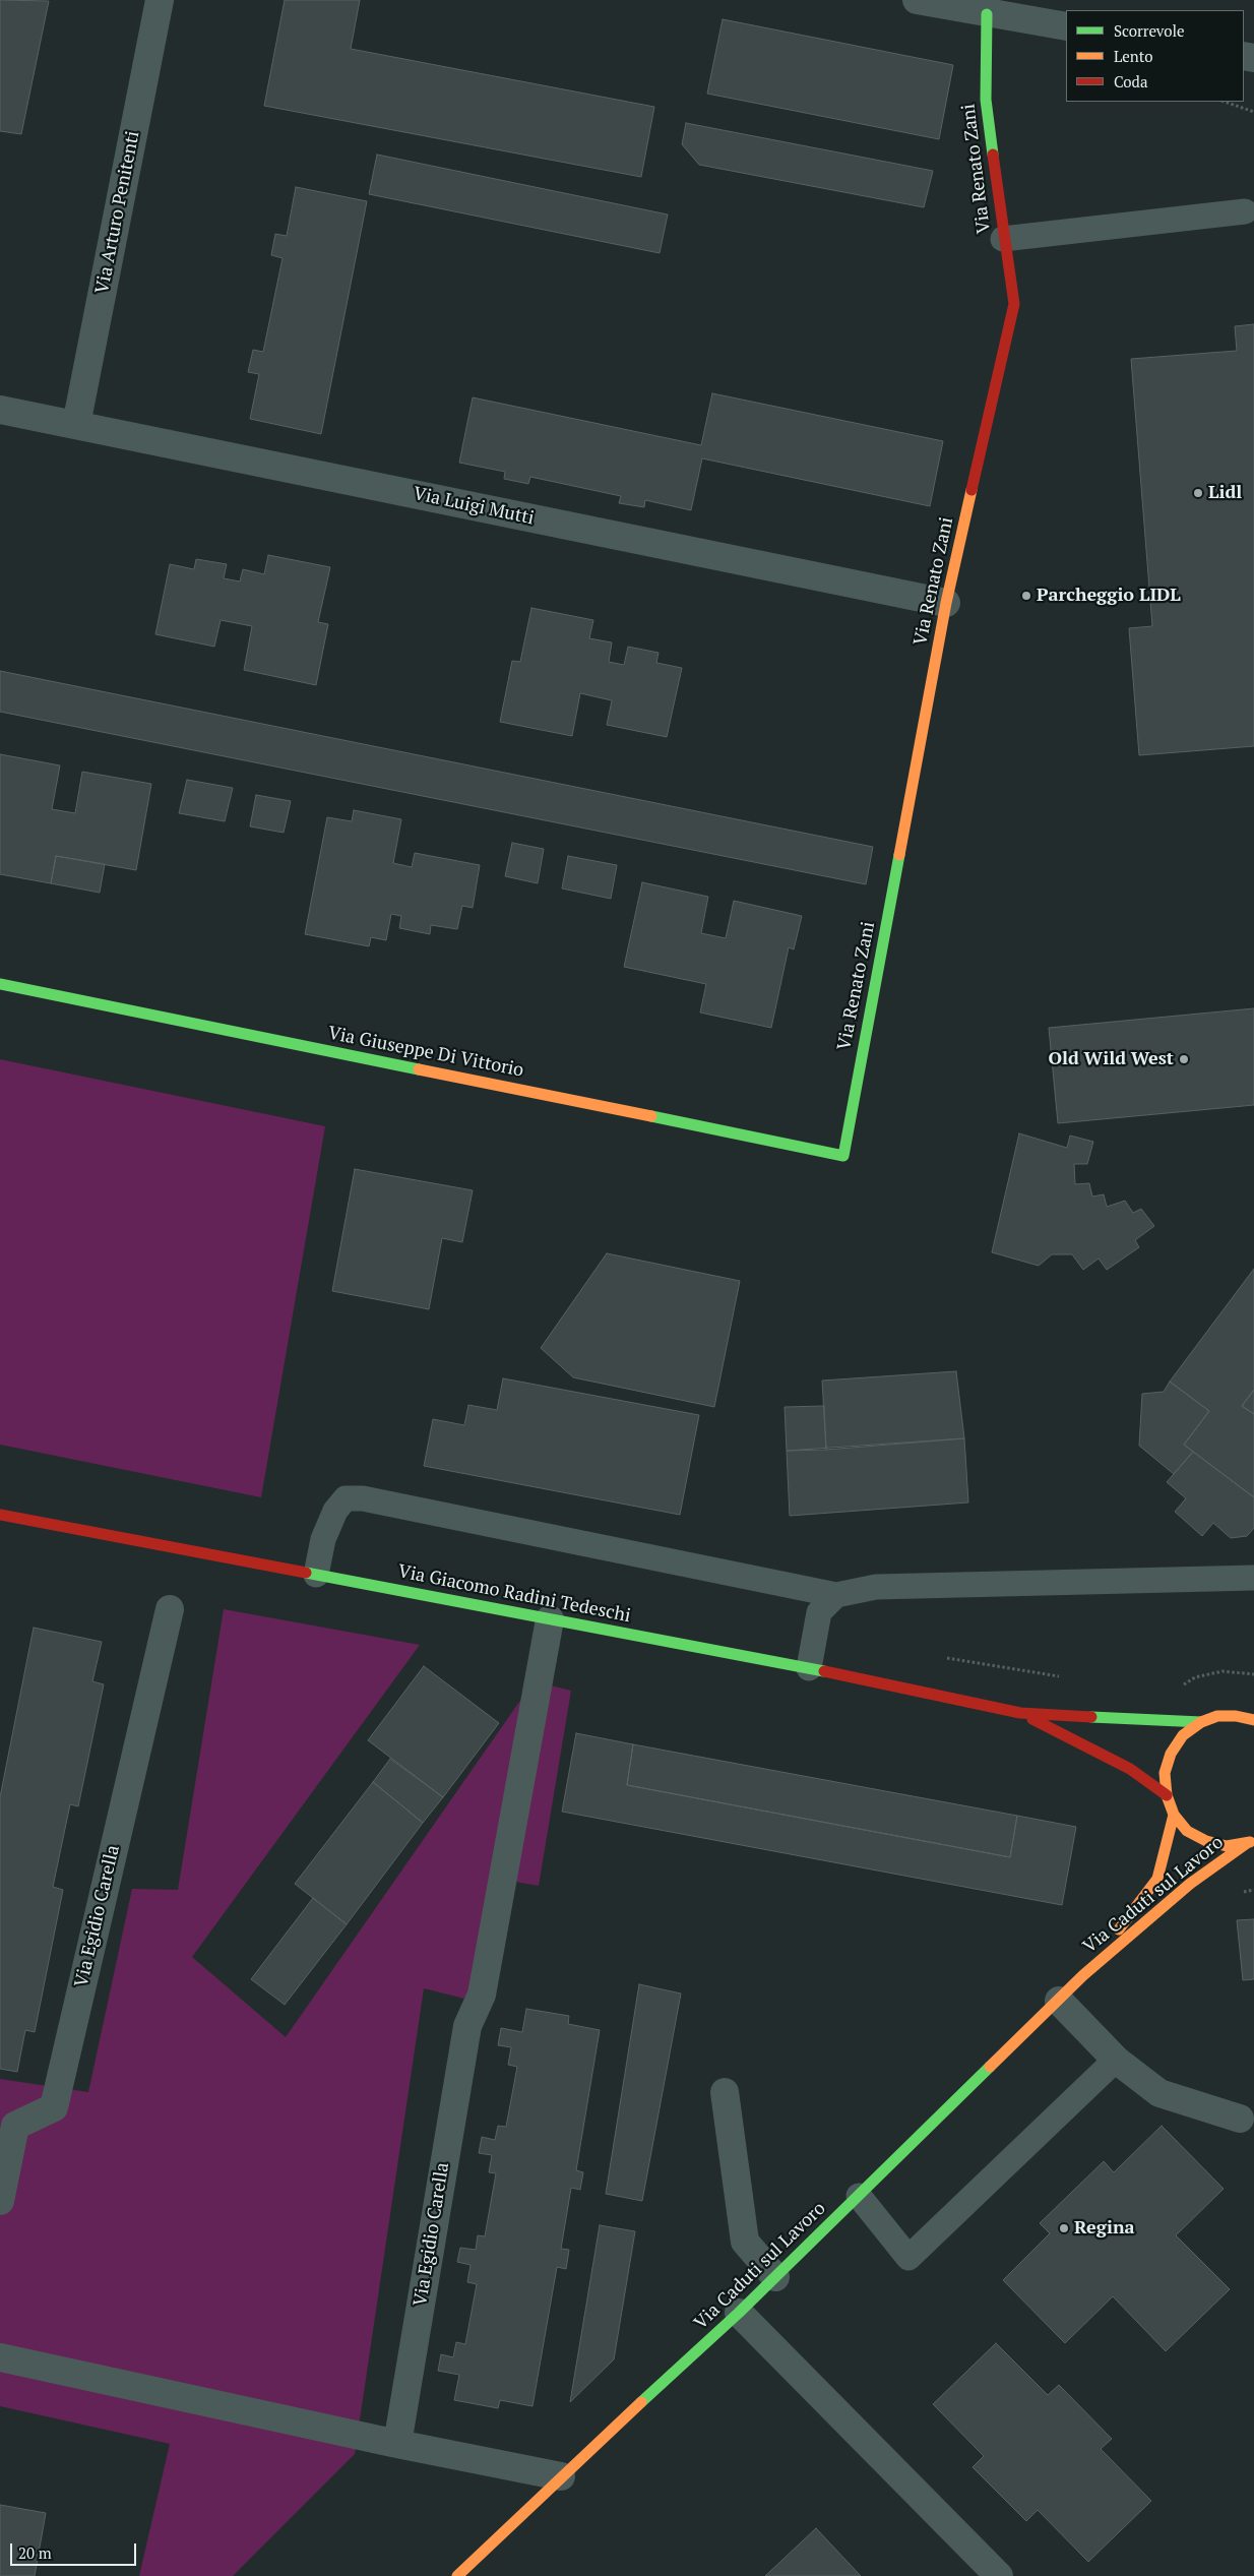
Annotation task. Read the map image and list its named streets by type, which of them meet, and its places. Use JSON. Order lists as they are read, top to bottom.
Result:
{
  "streets": {
    "main road": [
      "Via Renato Zani",
      "Via Giuseppe Di Vittorio",
      "Via Giacomo Radini Tedeschi",
      "Via Caduti sul Lavoro"
    ],
    "street": ["Via Arturo Penitenti", "Via Luigi Mutti", "Via Egidio Carella"]
  },
  "crossings": [
    ["Via Renato Zani", "Via Luigi Mutti"],
    ["Via Renato Zani", "Via Giuseppe Di Vittorio"],
    ["Via Arturo Penitenti", "Via Luigi Mutti"],
    ["Via Giacomo Radini Tedeschi", "Via Egidio Carella"]
  ],
  "places": [
    "Lidl",
    "Parcheggio LIDL",
    "Old Wild West",
    "Regina"
  ],
  "legend": ["Scorrevole", "Lento", "Coda"],
  "scale_bar": "20 m"
}
